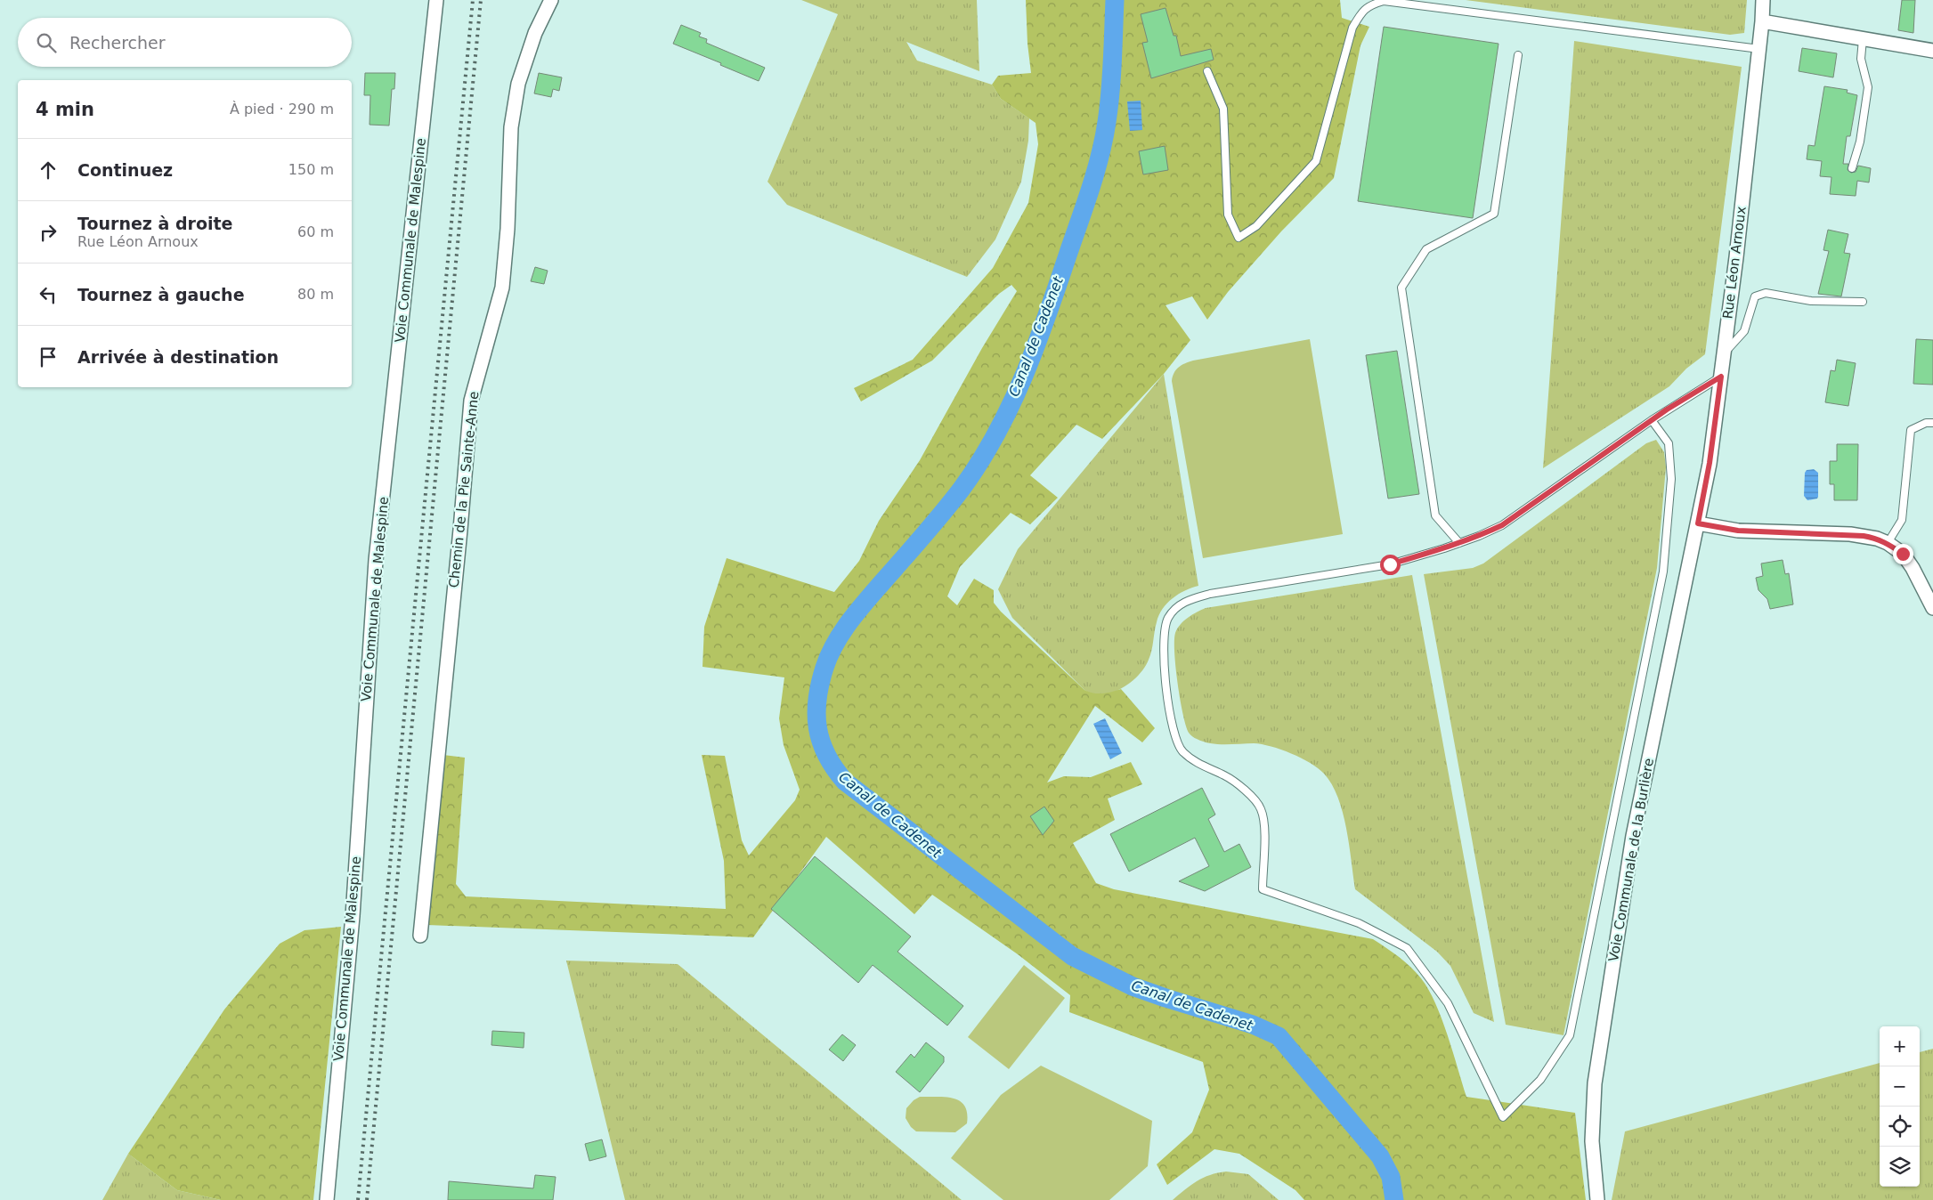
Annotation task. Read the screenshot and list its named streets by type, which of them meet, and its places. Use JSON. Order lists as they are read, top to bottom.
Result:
{
  "streets": {
    "street": [
      "Voie Communale de Malespine",
      "Rue Léon Arnoux",
      "Chemin de la Pie Sainte-Anne",
      "Voie Communale de la Burlière"
    ]
  },
  "crossings": [
    ["Rue Léon Arnoux", "Voie Communale de la Burlière"]
  ],
  "water": ["Canal de Cadenet"],
  "page": {
    "search": "Rechercher",
    "heading": ["4 min", "À pied · 290 m"],
    "list": [
      ["Continuez", "150 m"],
      ["Tournez à droite", "Rue Léon Arnoux", "60 m"],
      ["Tournez à gauche", "80 m"],
      "Arrivée à destination"
    ],
    "map_buttons": ["+", "−"]
  }
}
